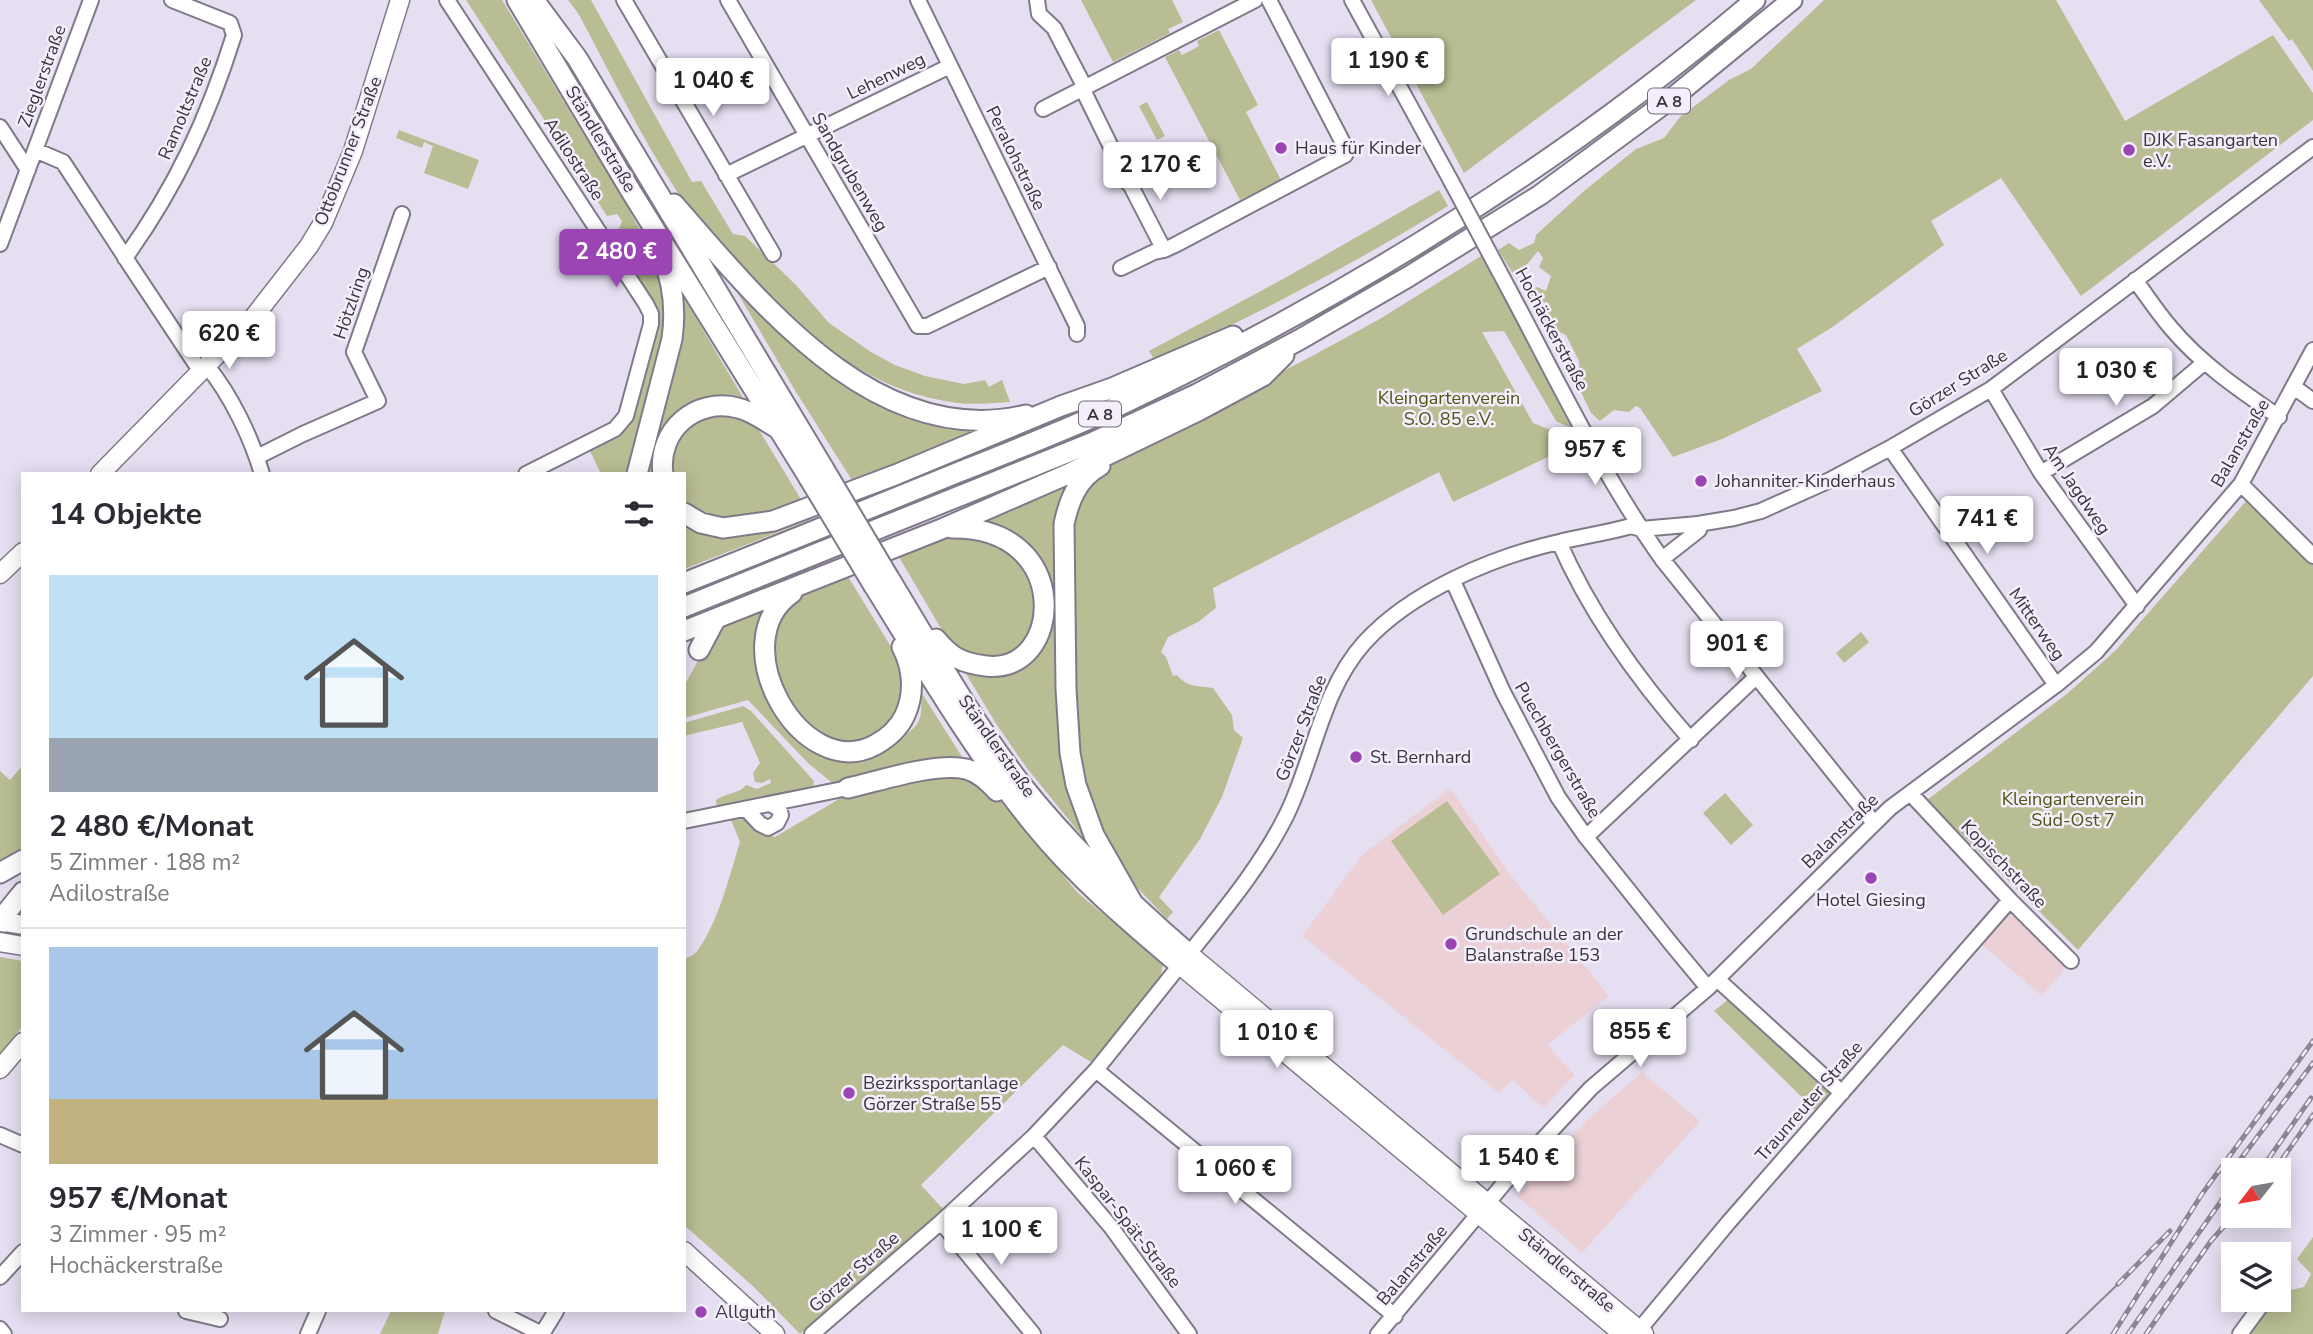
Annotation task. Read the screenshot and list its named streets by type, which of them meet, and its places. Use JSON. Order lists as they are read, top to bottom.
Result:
{
  "streets": {
    "highway": ["A 8", "Ständlerstraße"],
    "main road": ["Ottobrunner Straße"],
    "street": [
      "Zieglerstraße",
      "Lehenweg",
      "Ramoltstraße",
      "Peralohstraße",
      "Adilostraße",
      "Sandgrubenweg",
      "Hötzlring",
      "Hochäckerstraße",
      "Görzer Straße",
      "Balanstraße",
      "Am Jagdweg",
      "Mitterweg",
      "Puechbergerstraße",
      "Kopischstraße",
      "Traunreuter Straße",
      "Kaspar-Spät-Straße"
    ]
  },
  "crossings": [
    ["Lehenweg", "Peralohstraße"],
    ["Lehenweg", "Sandgrubenweg"],
    ["Ständlerstraße", "Görzer Straße"],
    ["Ständlerstraße", "Balanstraße"],
    ["Ständlerstraße", "Traunreuter Straße"],
    ["Peralohstraße", "Sandgrubenweg"],
    ["Hochäckerstraße", "Görzer Straße"],
    ["Hochäckerstraße", "Balanstraße"],
    ["Görzer Straße", "Am Jagdweg"],
    ["Görzer Straße", "Mitterweg"],
    ["Görzer Straße", "Puechbergerstraße"],
    ["Görzer Straße", "Kaspar-Spät-Straße"],
    ["Balanstraße", "Am Jagdweg"],
    ["Balanstraße", "Mitterweg"],
    ["Balanstraße", "Puechbergerstraße"],
    ["Balanstraße", "Kopischstraße"],
    ["Puechbergerstraße", "Traunreuter Straße"],
    ["Kopischstraße", "Traunreuter Straße"]
  ],
  "parks": ["Kleingartenverein S.O. 85 e.V.", "Kleingartenverein Süd-Ost 7"],
  "places": [
    "Haus für Kinder",
    "DJK Fasangarten e.V.",
    "Johanniter-Kinderhaus",
    "St. Bernhard",
    "Hotel Giesing",
    "Grundschule an der Balanstraße 153",
    "Bezirkssportanlage Görzer Straße 55",
    "Allguth"
  ],
  "north": "bottom left",
  "page": {
    "price": [
      "1 190 €",
      "1 040 €",
      "2 170 €",
      "2 480 €",
      "620 €",
      "1 030 €",
      "957 €",
      "741 €",
      "901 €",
      "855 €",
      "1 010 €",
      "1 540 €",
      "1 060 €",
      "1 100 €"
    ],
    "heading": "14 Objekte",
    "list": [
      {
        "name": "2 480 €/Monat",
        "note": "5 Zimmer · 188 m² · Adilostraße"
      },
      {
        "name": "957 €/Monat",
        "note": "3 Zimmer · 95 m² · Hochäckerstraße"
      }
    ]
  }
}
